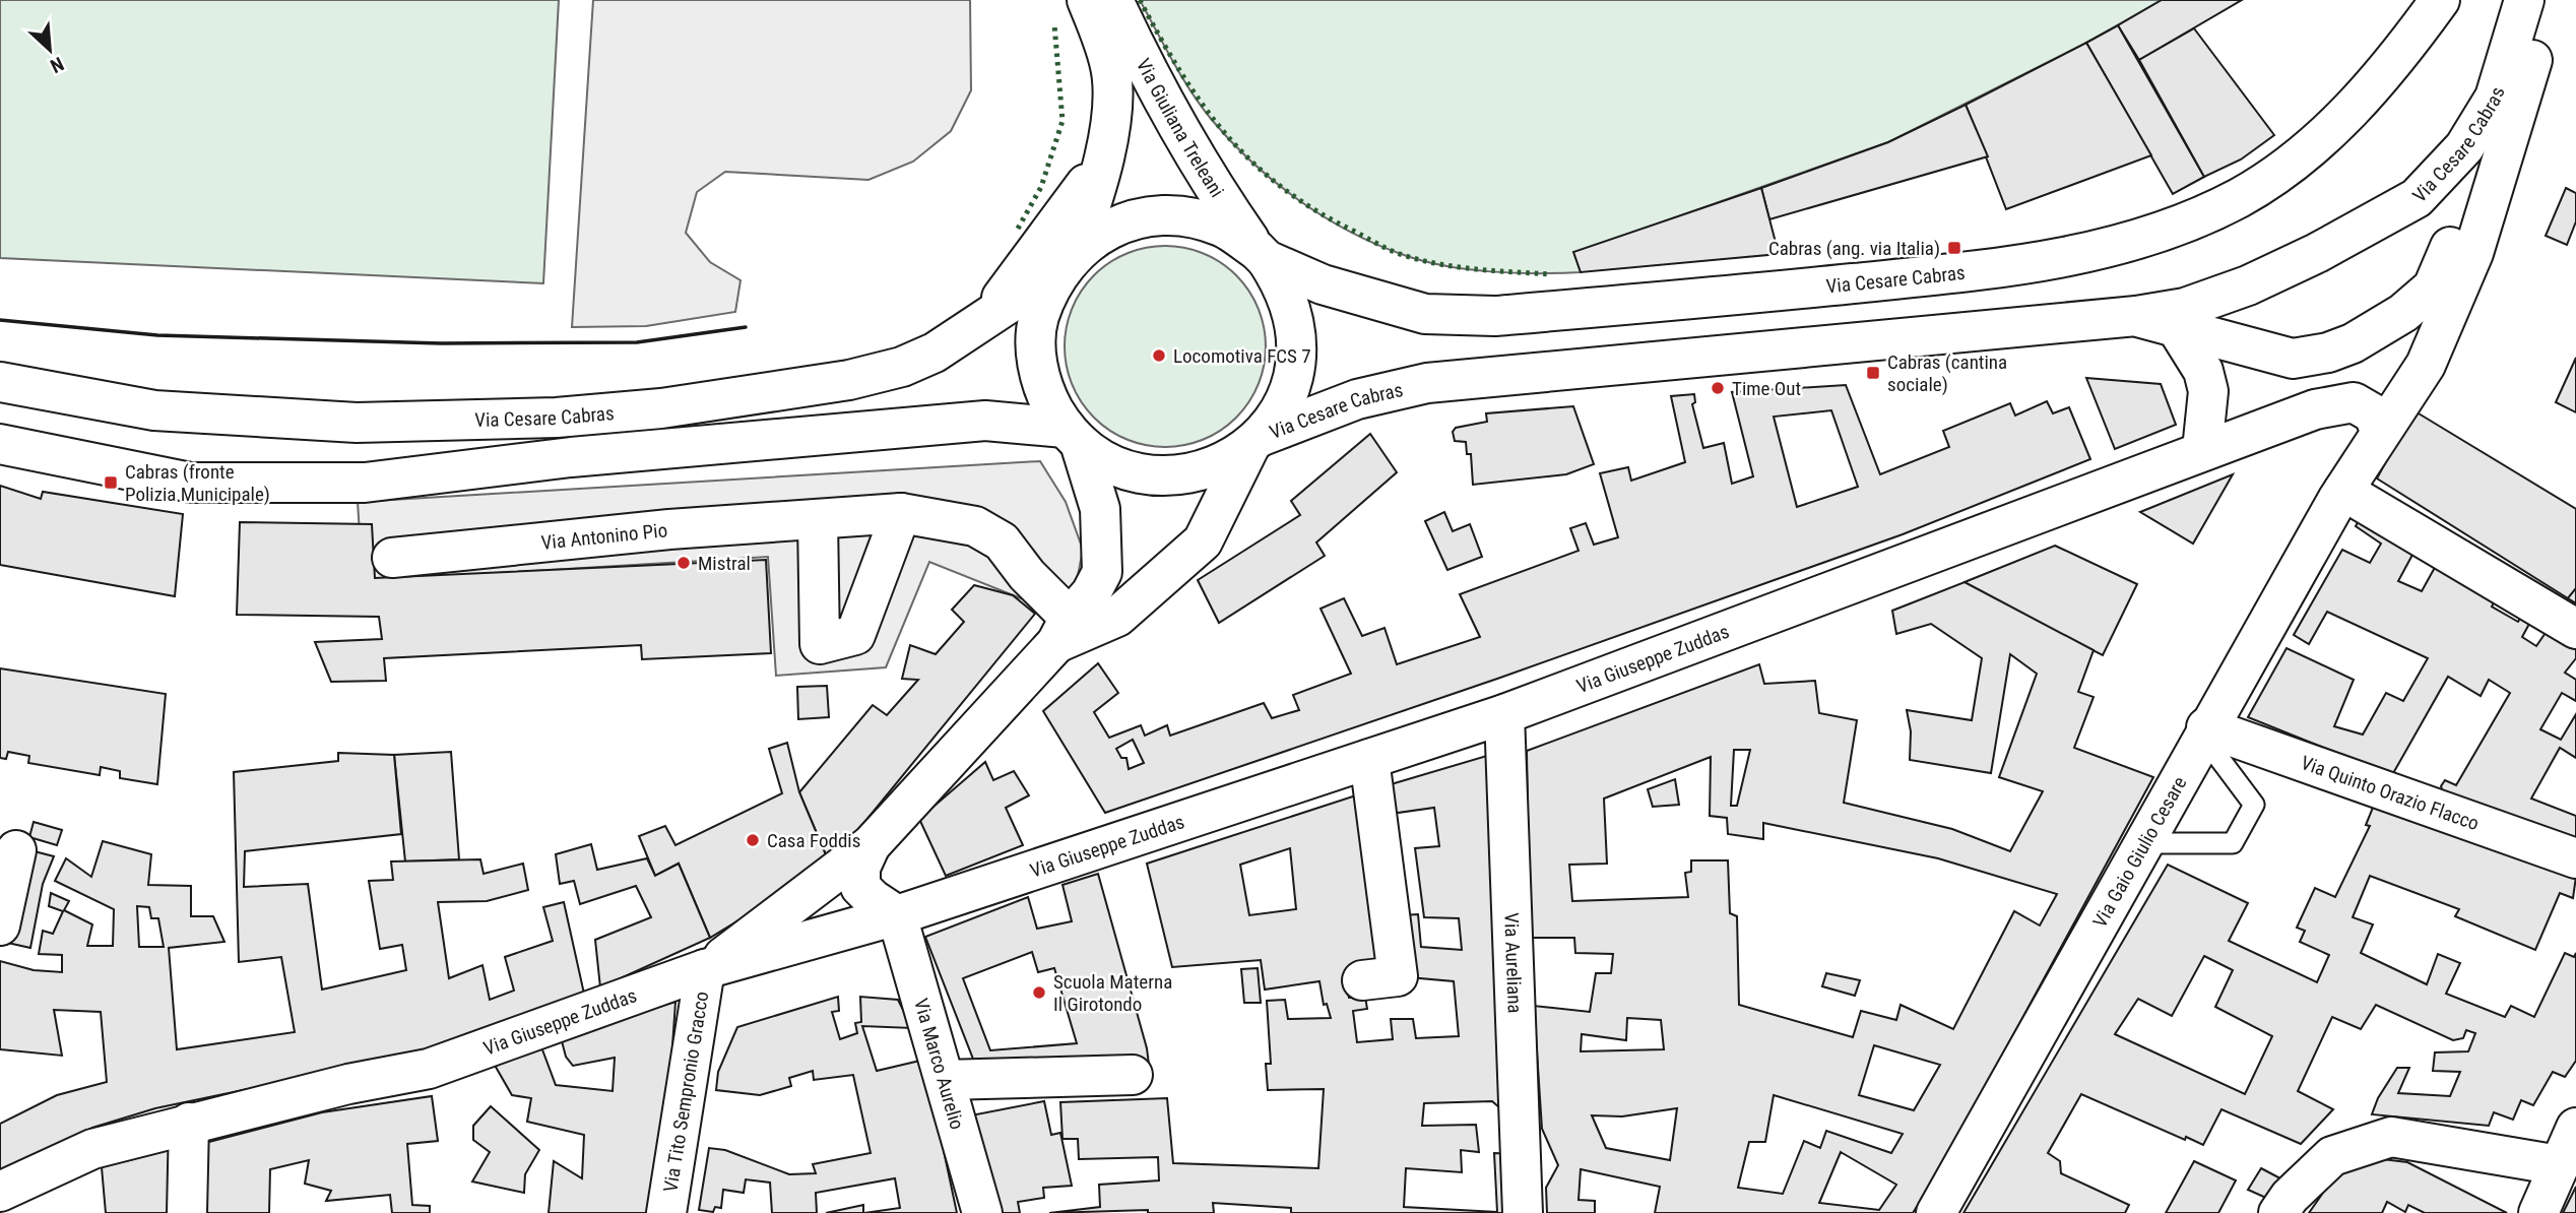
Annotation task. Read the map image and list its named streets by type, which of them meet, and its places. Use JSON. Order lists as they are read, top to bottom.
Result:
{
  "streets": {
    "street": [
      "Via Giuliana Treleani",
      "Via Cesare Cabras",
      "Via Antonino Pio",
      "Via Giuseppe Zuddas",
      "Via Quinto Orazio Flacco",
      "Via Gaio Giulio Cesare",
      "Via Aureliana",
      "Via Marco Aurelio",
      "Via Tito Sempronio Gracco"
    ]
  },
  "crossings": [
    ["Via Giuliana Treleani", "Via Cesare Cabras"],
    ["Via Giuliana Treleani", "Via Antonino Pio"],
    ["Via Cesare Cabras", "Via Giuseppe Zuddas"],
    ["Via Cesare Cabras", "Via Gaio Giulio Cesare"],
    ["Via Giuseppe Zuddas", "Via Aureliana"],
    ["Via Giuseppe Zuddas", "Via Marco Aurelio"],
    ["Via Giuseppe Zuddas", "Via Tito Sempronio Gracco"],
    ["Via Quinto Orazio Flacco", "Via Gaio Giulio Cesare"]
  ],
  "places": {
    "transit": ["Cabras (ang. via Italia)", "Cabras (cantina sociale)", "Cabras (fronte Polizia Municipale)"],
    "other": [
      "Locomotiva FCS 7",
      "Time Out",
      "Mistral",
      "Casa Foddis",
      "Scuola Materna Il Girotondo"
    ]
  },
  "north": "bottom right"
}
